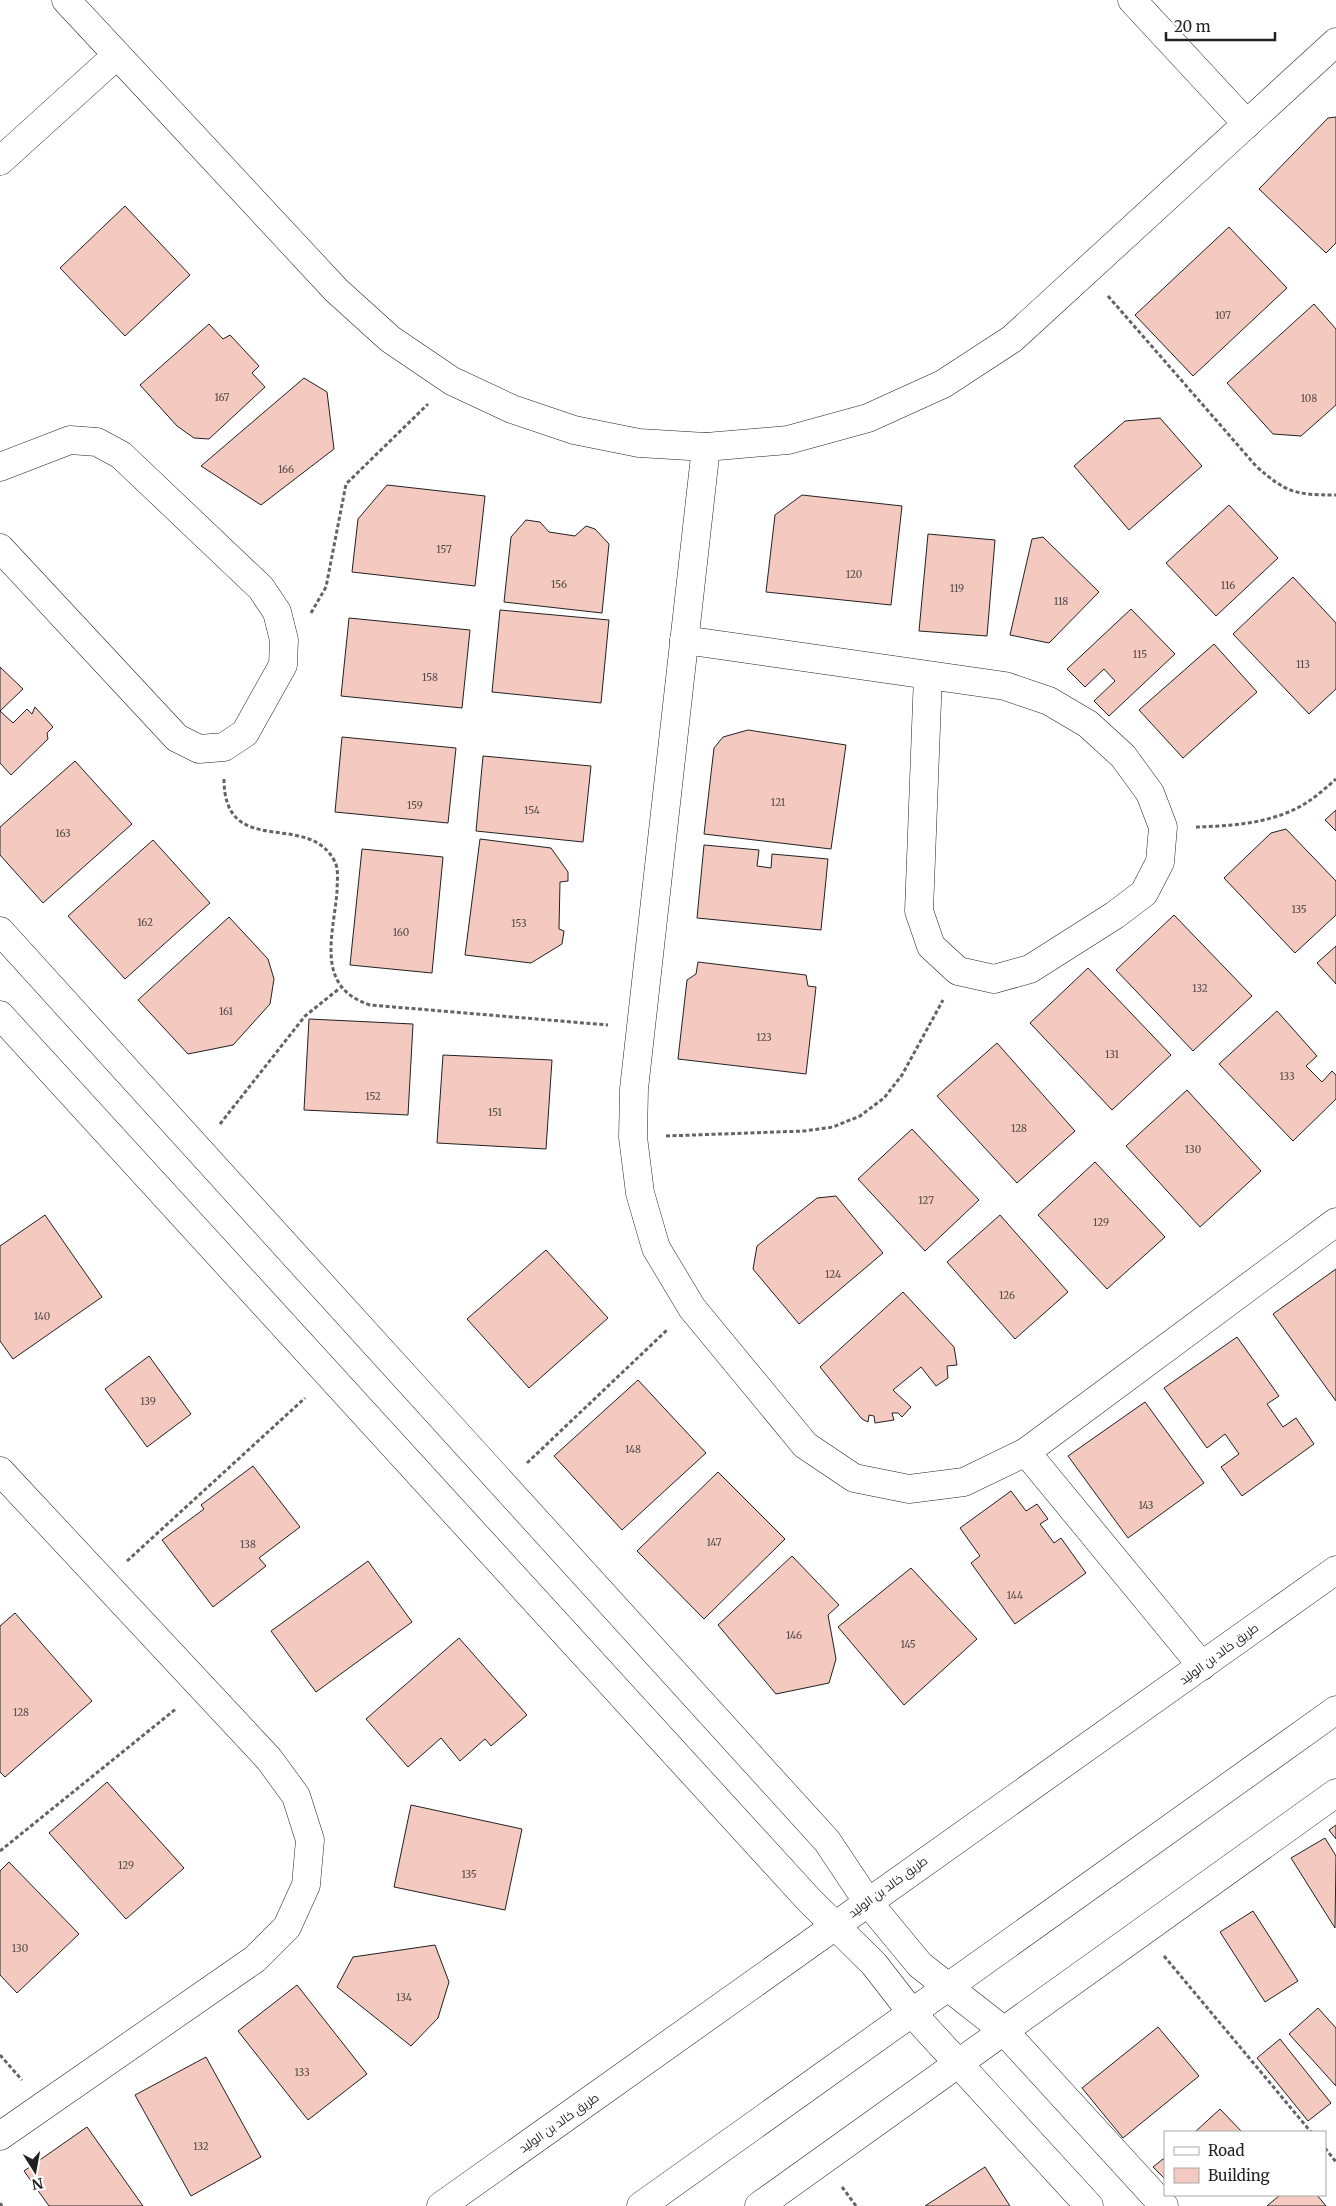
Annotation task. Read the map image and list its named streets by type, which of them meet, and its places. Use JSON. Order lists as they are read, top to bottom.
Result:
{
  "streets": {
    "street": ["طريق خالد بن الوليد"]
  },
  "house_numbers": [
    "107",
    "167",
    "108",
    "166",
    "157",
    "120",
    "156",
    "116",
    "119",
    "118",
    "115",
    "113",
    "158",
    "121",
    "159",
    "154",
    "163",
    "135",
    "162",
    "153",
    "160",
    "132",
    "161",
    "123",
    "131",
    "133",
    "152",
    "151",
    "128",
    "130",
    "127",
    "129",
    "124",
    "126",
    "140",
    "139",
    "148",
    "143",
    "147",
    "138",
    "144",
    "146",
    "145",
    "128",
    "129",
    "135",
    "130",
    "134",
    "133",
    "132"
  ],
  "legend": ["Road", "Building"],
  "scale_bar": "20 m",
  "north": "bottom"
}
